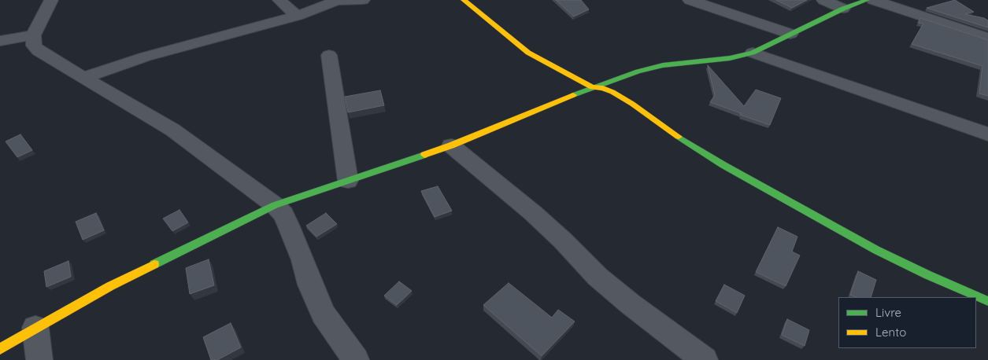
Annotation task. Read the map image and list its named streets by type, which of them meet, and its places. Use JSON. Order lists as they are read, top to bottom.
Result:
{
  "legend": ["Livre", "Lento"]
}
